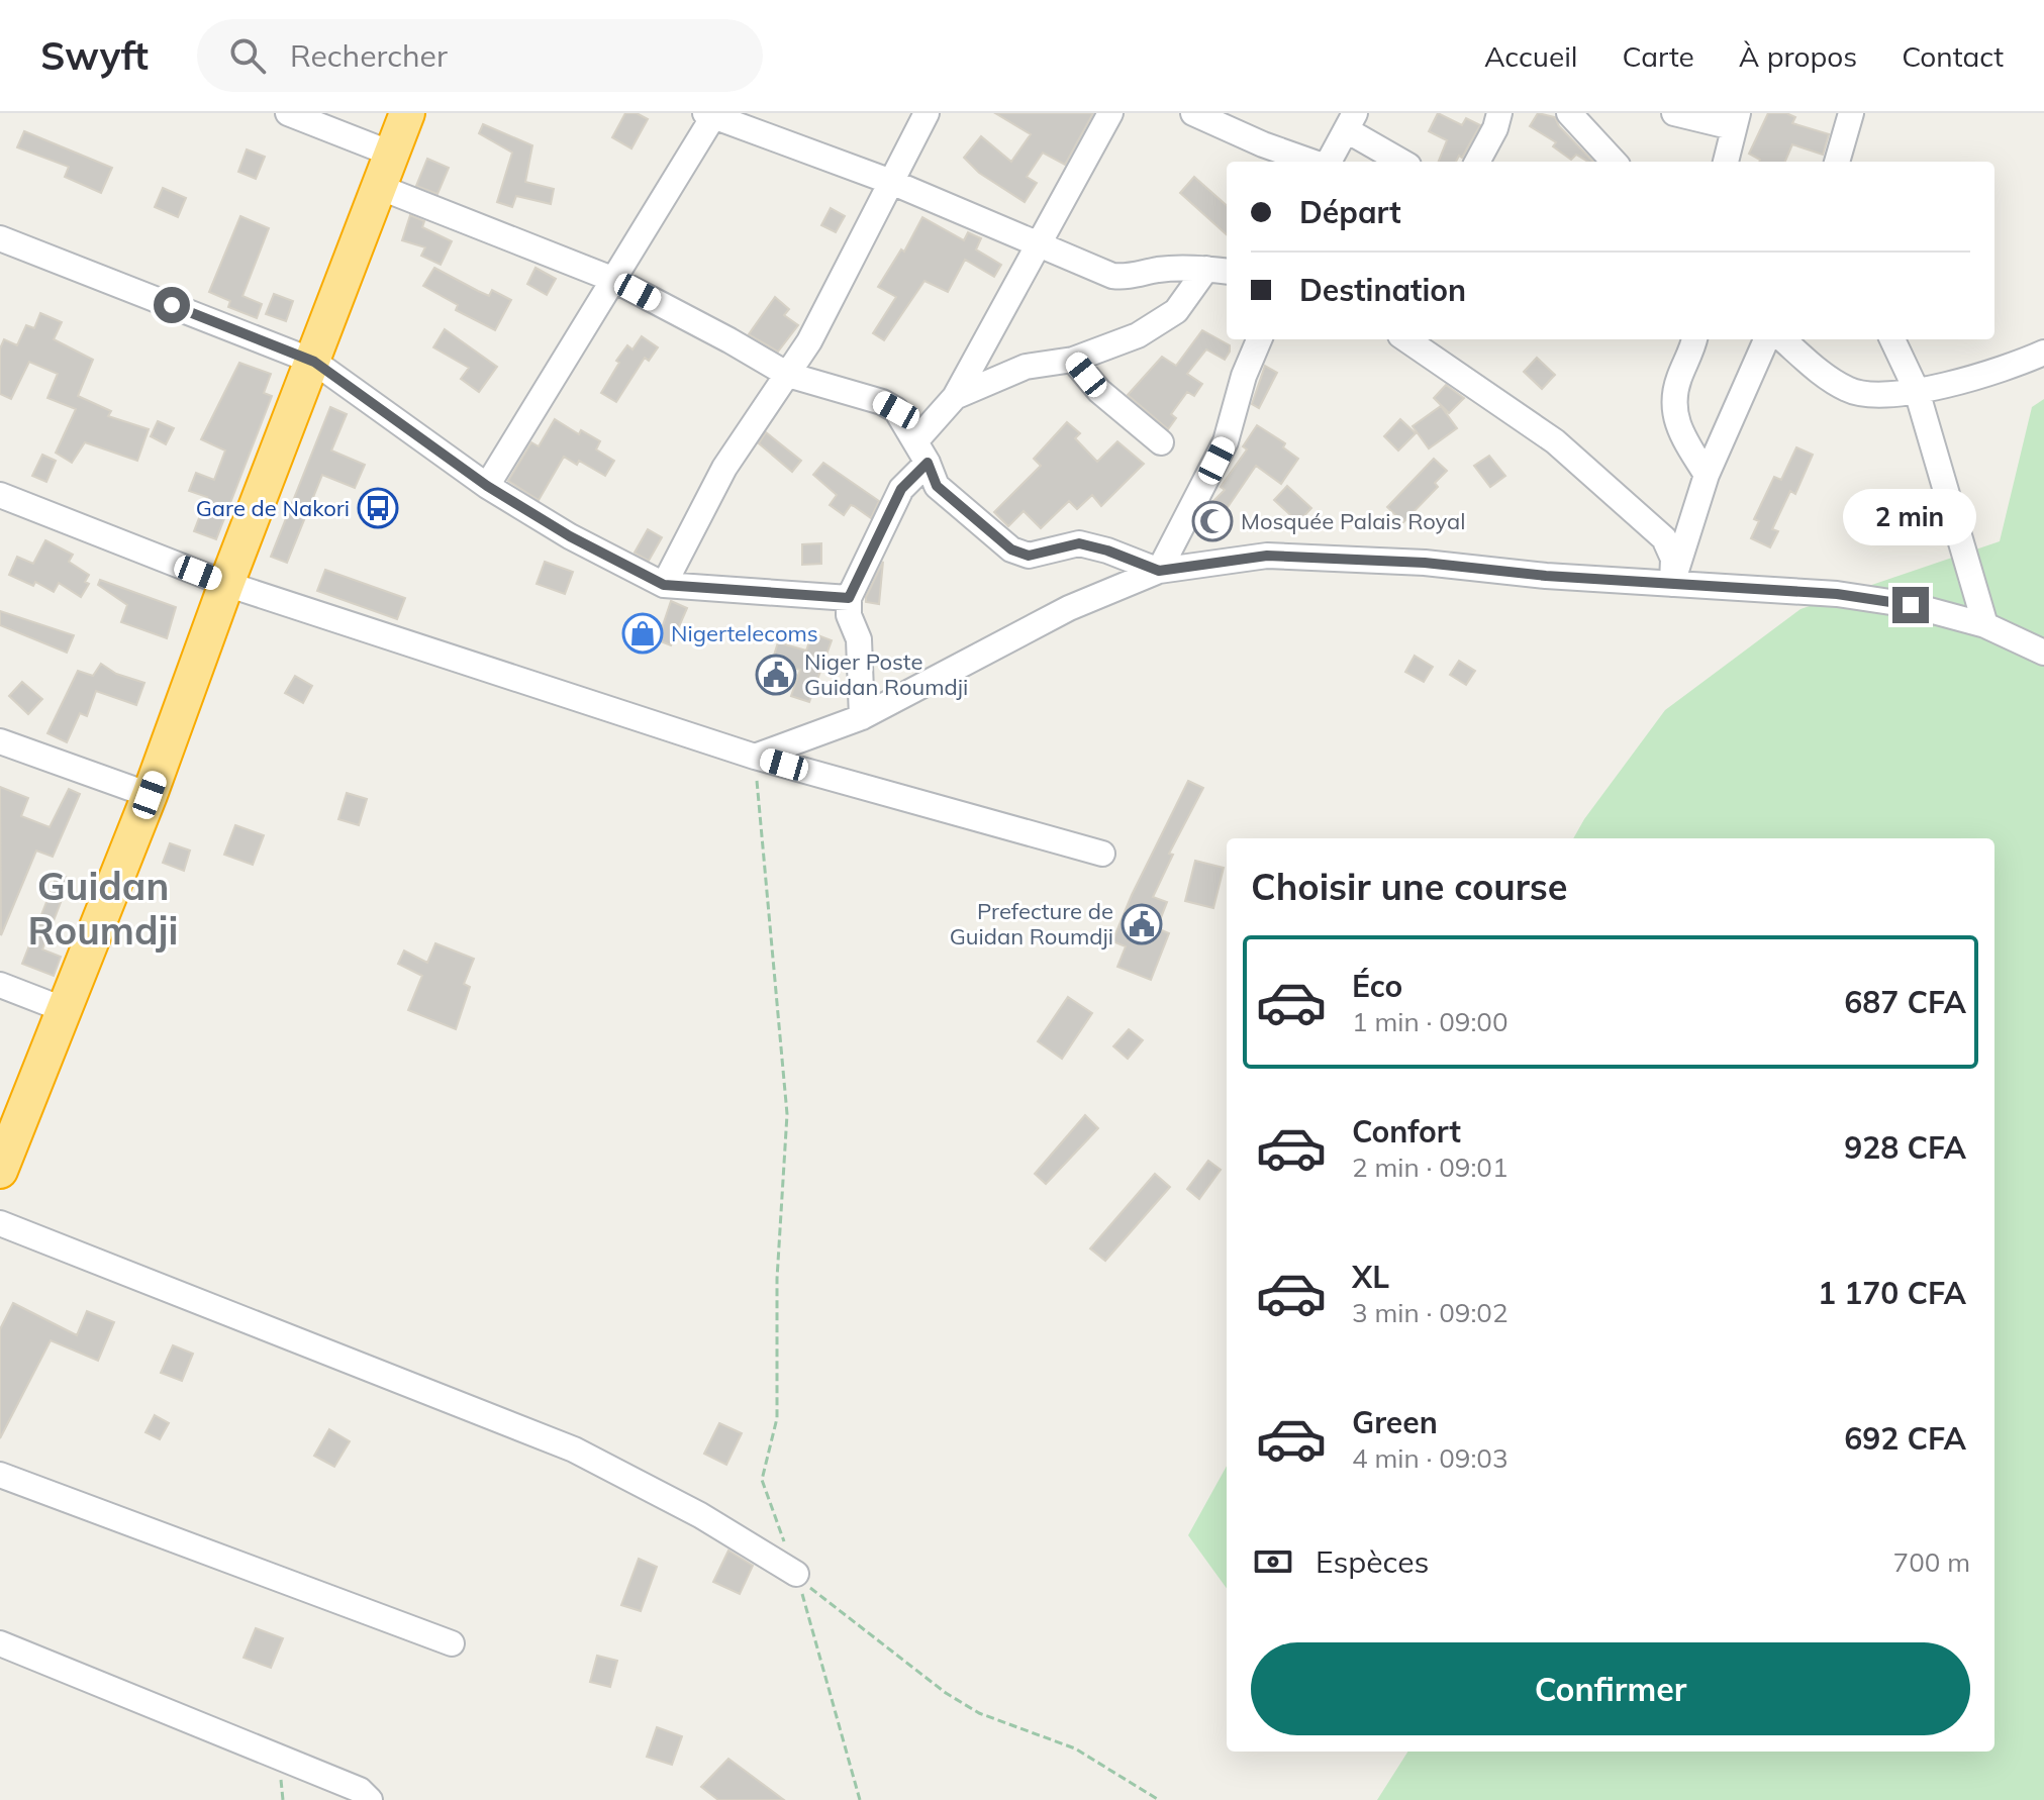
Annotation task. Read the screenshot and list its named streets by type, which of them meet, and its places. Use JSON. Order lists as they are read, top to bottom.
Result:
{
  "districts": ["Guidan Roumdji"],
  "places": {
    "bus stop": ["Gare de Nakori"],
    "mosque": ["Mosquée Palais Royal"],
    "shop": ["Nigertelecoms"],
    "public building": ["Niger Poste Guidan Roumdji", "Prefecture de Guidan Roumdji"]
  },
  "page": {
    "header": "Swyft",
    "search": "Rechercher",
    "nav": [
      "Accueil",
      "Carte",
      "À propos",
      "Contact"
    ],
    "banner": ["Départ", "Destination"],
    "bubble": "2 min",
    "heading": "Choisir une course",
    "list": [
      {
        "name": "Éco",
        "note": "1 min · 09:00",
        "value": "687 CFA"
      },
      {
        "name": "Confort",
        "note": "2 min · 09:01",
        "value": "928 CFA"
      },
      {
        "name": "XL",
        "note": "3 min · 09:02",
        "value": "1 170 CFA"
      },
      {
        "name": "Green",
        "note": "4 min · 09:03",
        "value": "692 CFA"
      }
    ],
    "pay": ["Espèces", "700 m"],
    "buttons": "Confirmer"
  }
}
